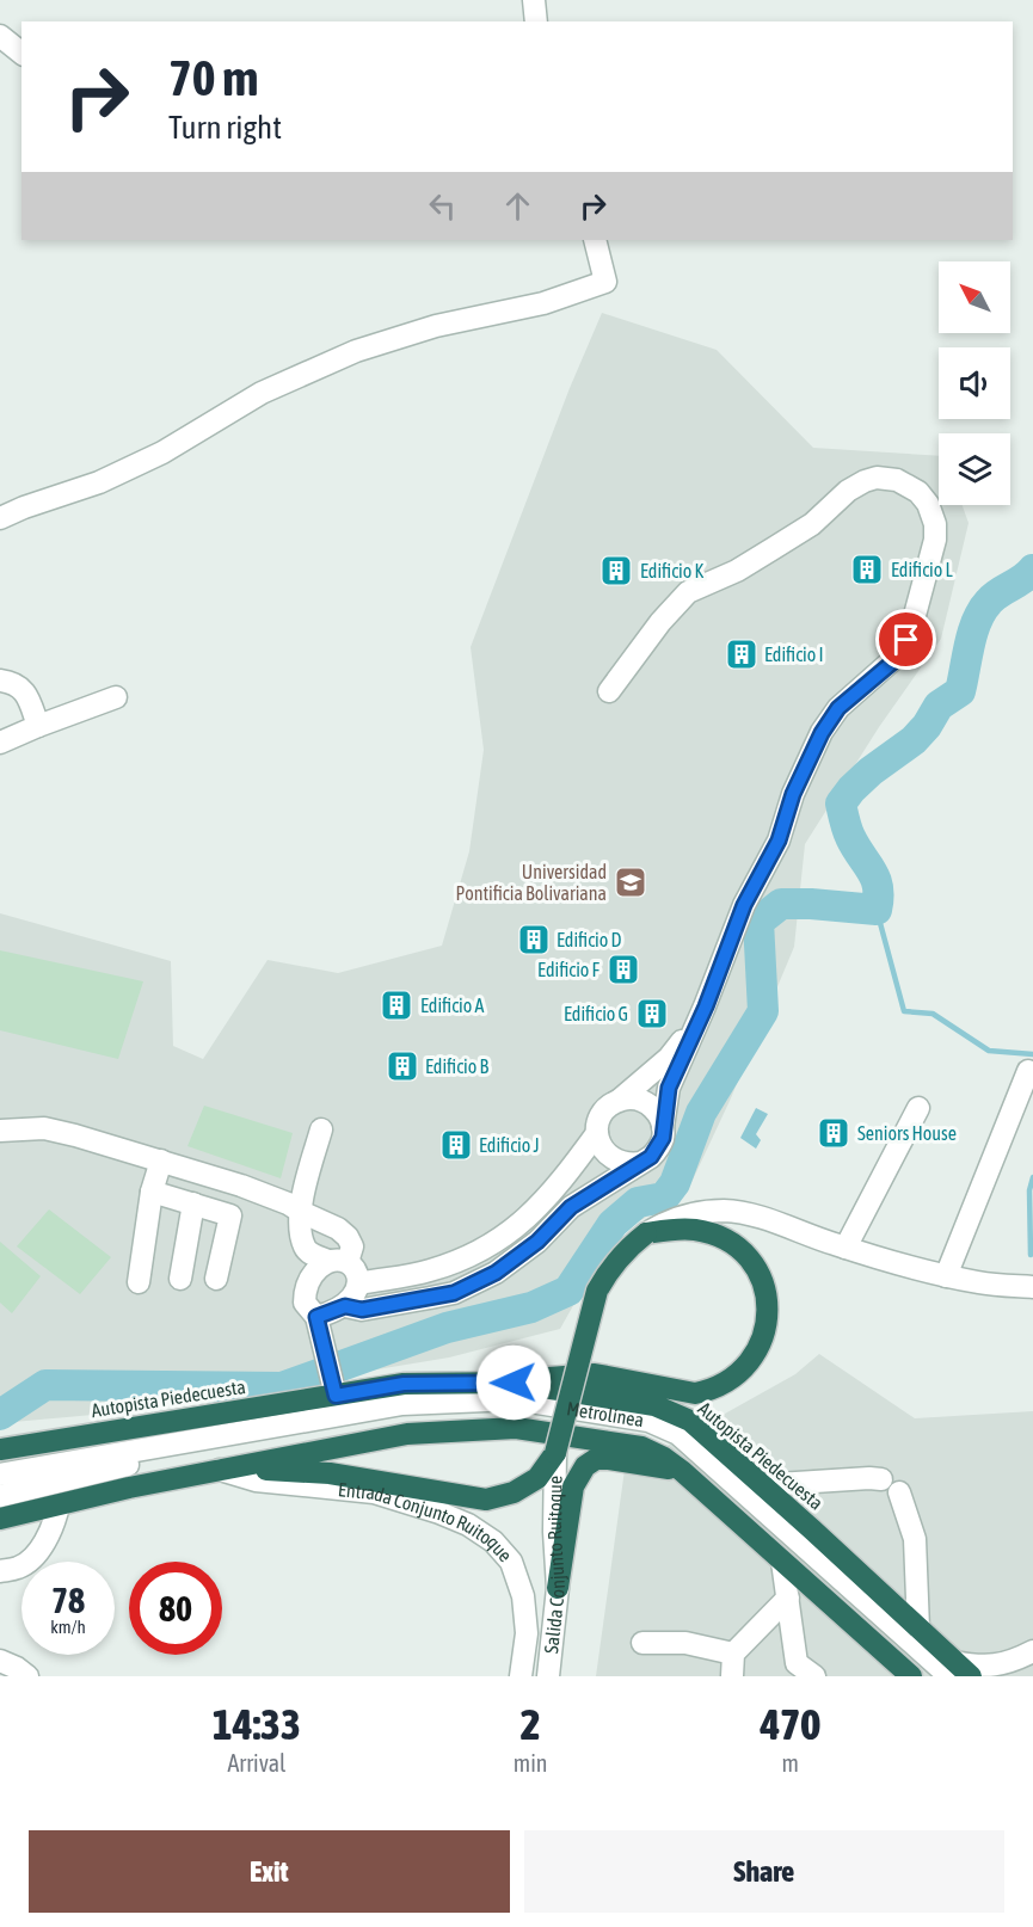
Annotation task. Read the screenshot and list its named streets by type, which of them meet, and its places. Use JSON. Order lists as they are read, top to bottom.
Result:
{
  "streets": {
    "highway": ["Autopista Piedecuesta"],
    "street": ["Metrolínea", "Entrada Conjunto Ruitoque", "Salida Conjunto Ruitoque"]
  },
  "crossings": [
    ["Autopista Piedecuesta", "Metrolínea"]
  ],
  "places": {
    "building": [
      "Edificio L",
      "Edificio K",
      "Edificio I",
      "Edificio D",
      "Edificio F",
      "Edificio A",
      "Edificio G",
      "Edificio B",
      "Seniors House",
      "Edificio J"
    ],
    "school or university": ["Universidad Pontificia Bolivariana"]
  },
  "north": "top left",
  "page": {
    "turn": ["70 m", "Turn right"],
    "speed": "78 km/h",
    "limit": "80",
    "eta": [
      "14:33",
      "Arrival",
      "2",
      "min",
      "470",
      "m"
    ],
    "buttons": ["Exit", "Share"]
  }
}
